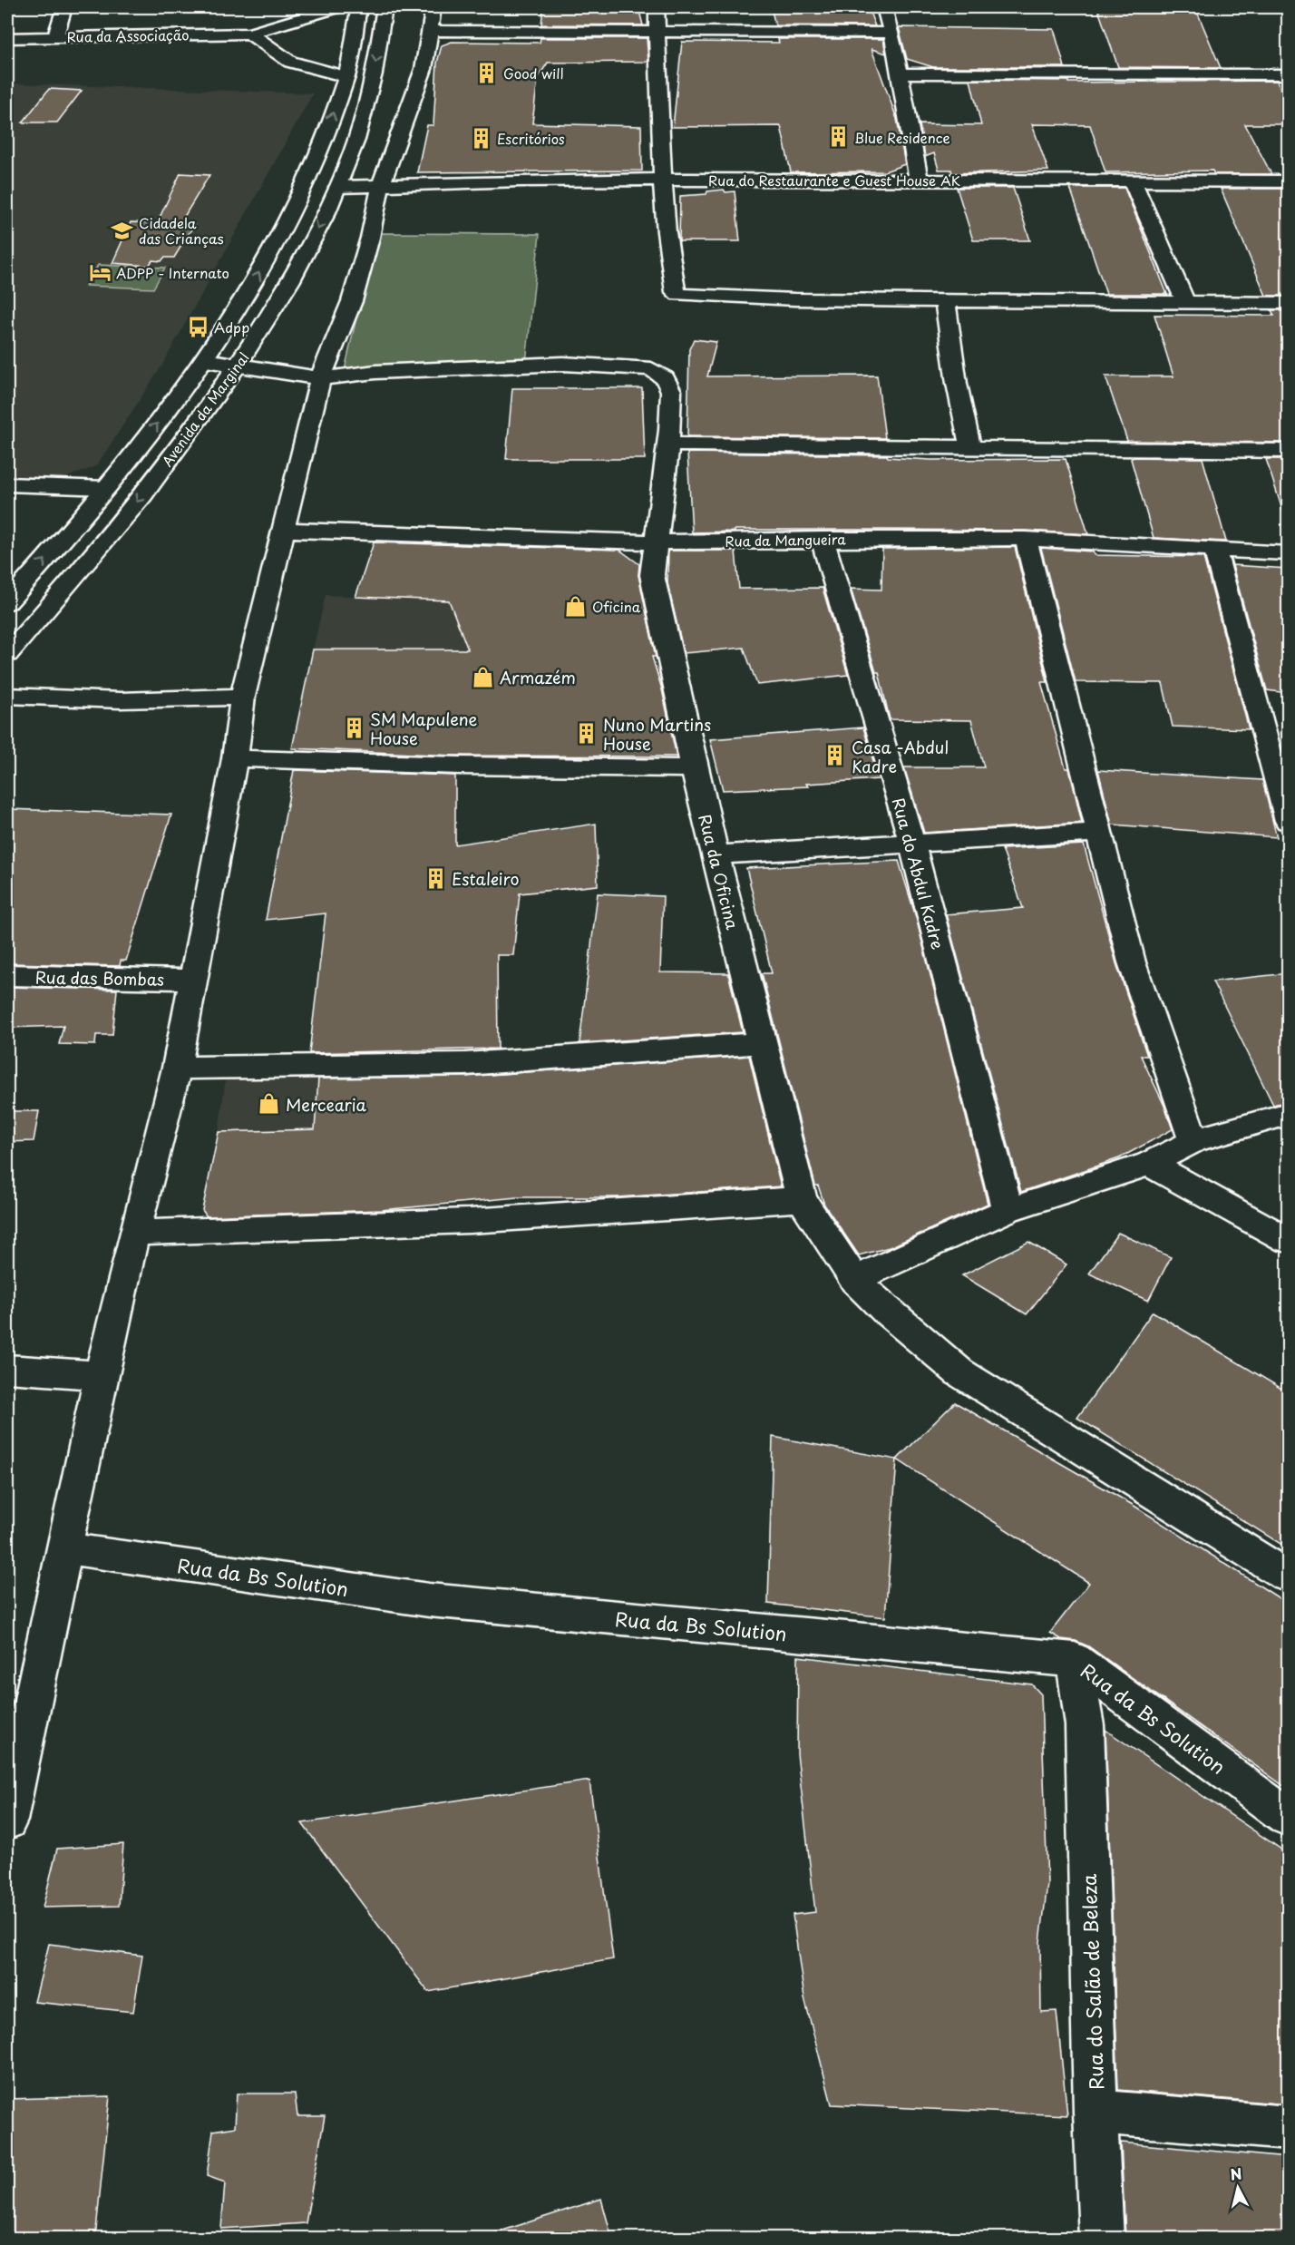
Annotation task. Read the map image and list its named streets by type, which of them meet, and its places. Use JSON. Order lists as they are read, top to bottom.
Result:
{
  "streets": {
    "street": [
      "Rua da Associação",
      "Rua do Restaurante e Guest House AK",
      "Avenida da Marginal",
      "Rua da Mangueira",
      "Rua da Oficina",
      "Rua do Abdul Kadre",
      "Rua das Bombas",
      "Rua da Bs Solution",
      "Rua do Salão de Beleza"
    ]
  },
  "crossings": [
    ["Rua do Restaurante e Guest House AK", "Avenida da Marginal"],
    ["Rua da Mangueira", "Rua da Oficina"],
    ["Rua da Mangueira", "Rua do Abdul Kadre"],
    ["Rua da Bs Solution", "Rua do Salão de Beleza"]
  ],
  "places": {
    "building": [
      "Good will",
      "Blue Residence",
      "Escritórios",
      "SM Mapulene House",
      "Nuno Martins House",
      "Casa -Abdul Kadre",
      "Estaleiro"
    ],
    "school or university": ["Cidadela das Crianças"],
    "hotel": ["ADPP - Internato"],
    "bus stop": ["Adpp"],
    "shop": ["Oficina", "Armazém", "Mercearia"]
  },
  "north": "top"
}
